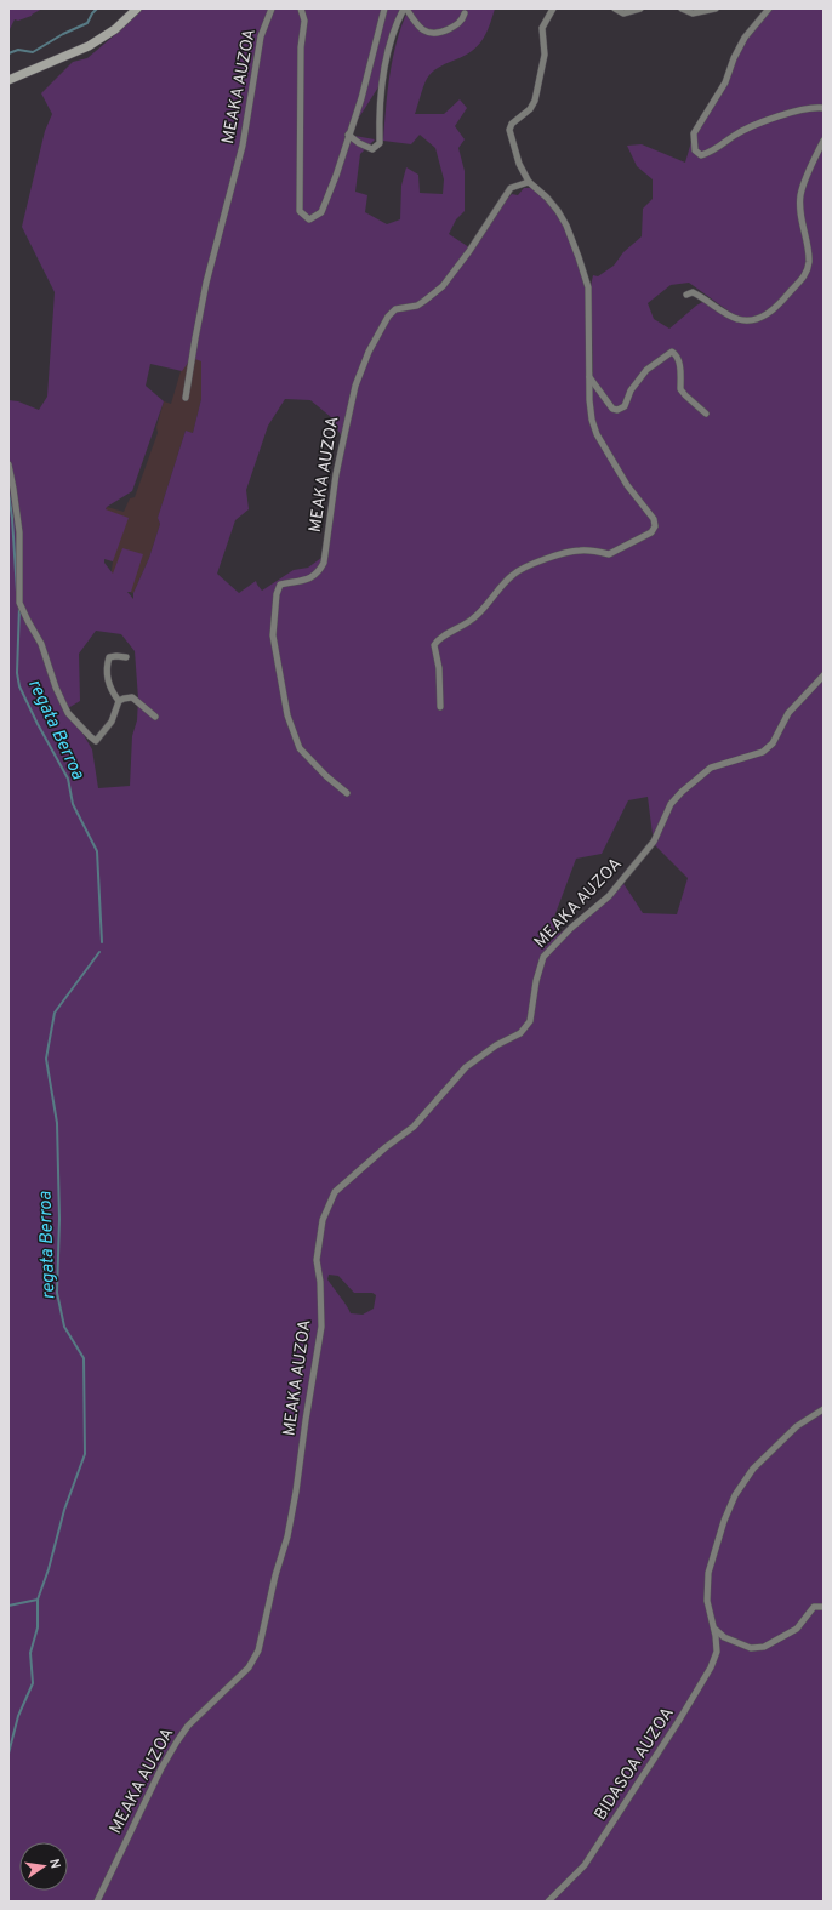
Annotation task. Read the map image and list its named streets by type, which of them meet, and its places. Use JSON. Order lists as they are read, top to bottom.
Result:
{
  "streets": {
    "street": ["MEAKA AUZOA", "BIDASOA AUZOA"]
  },
  "water": ["regata Berroa"],
  "north": "right"
}
